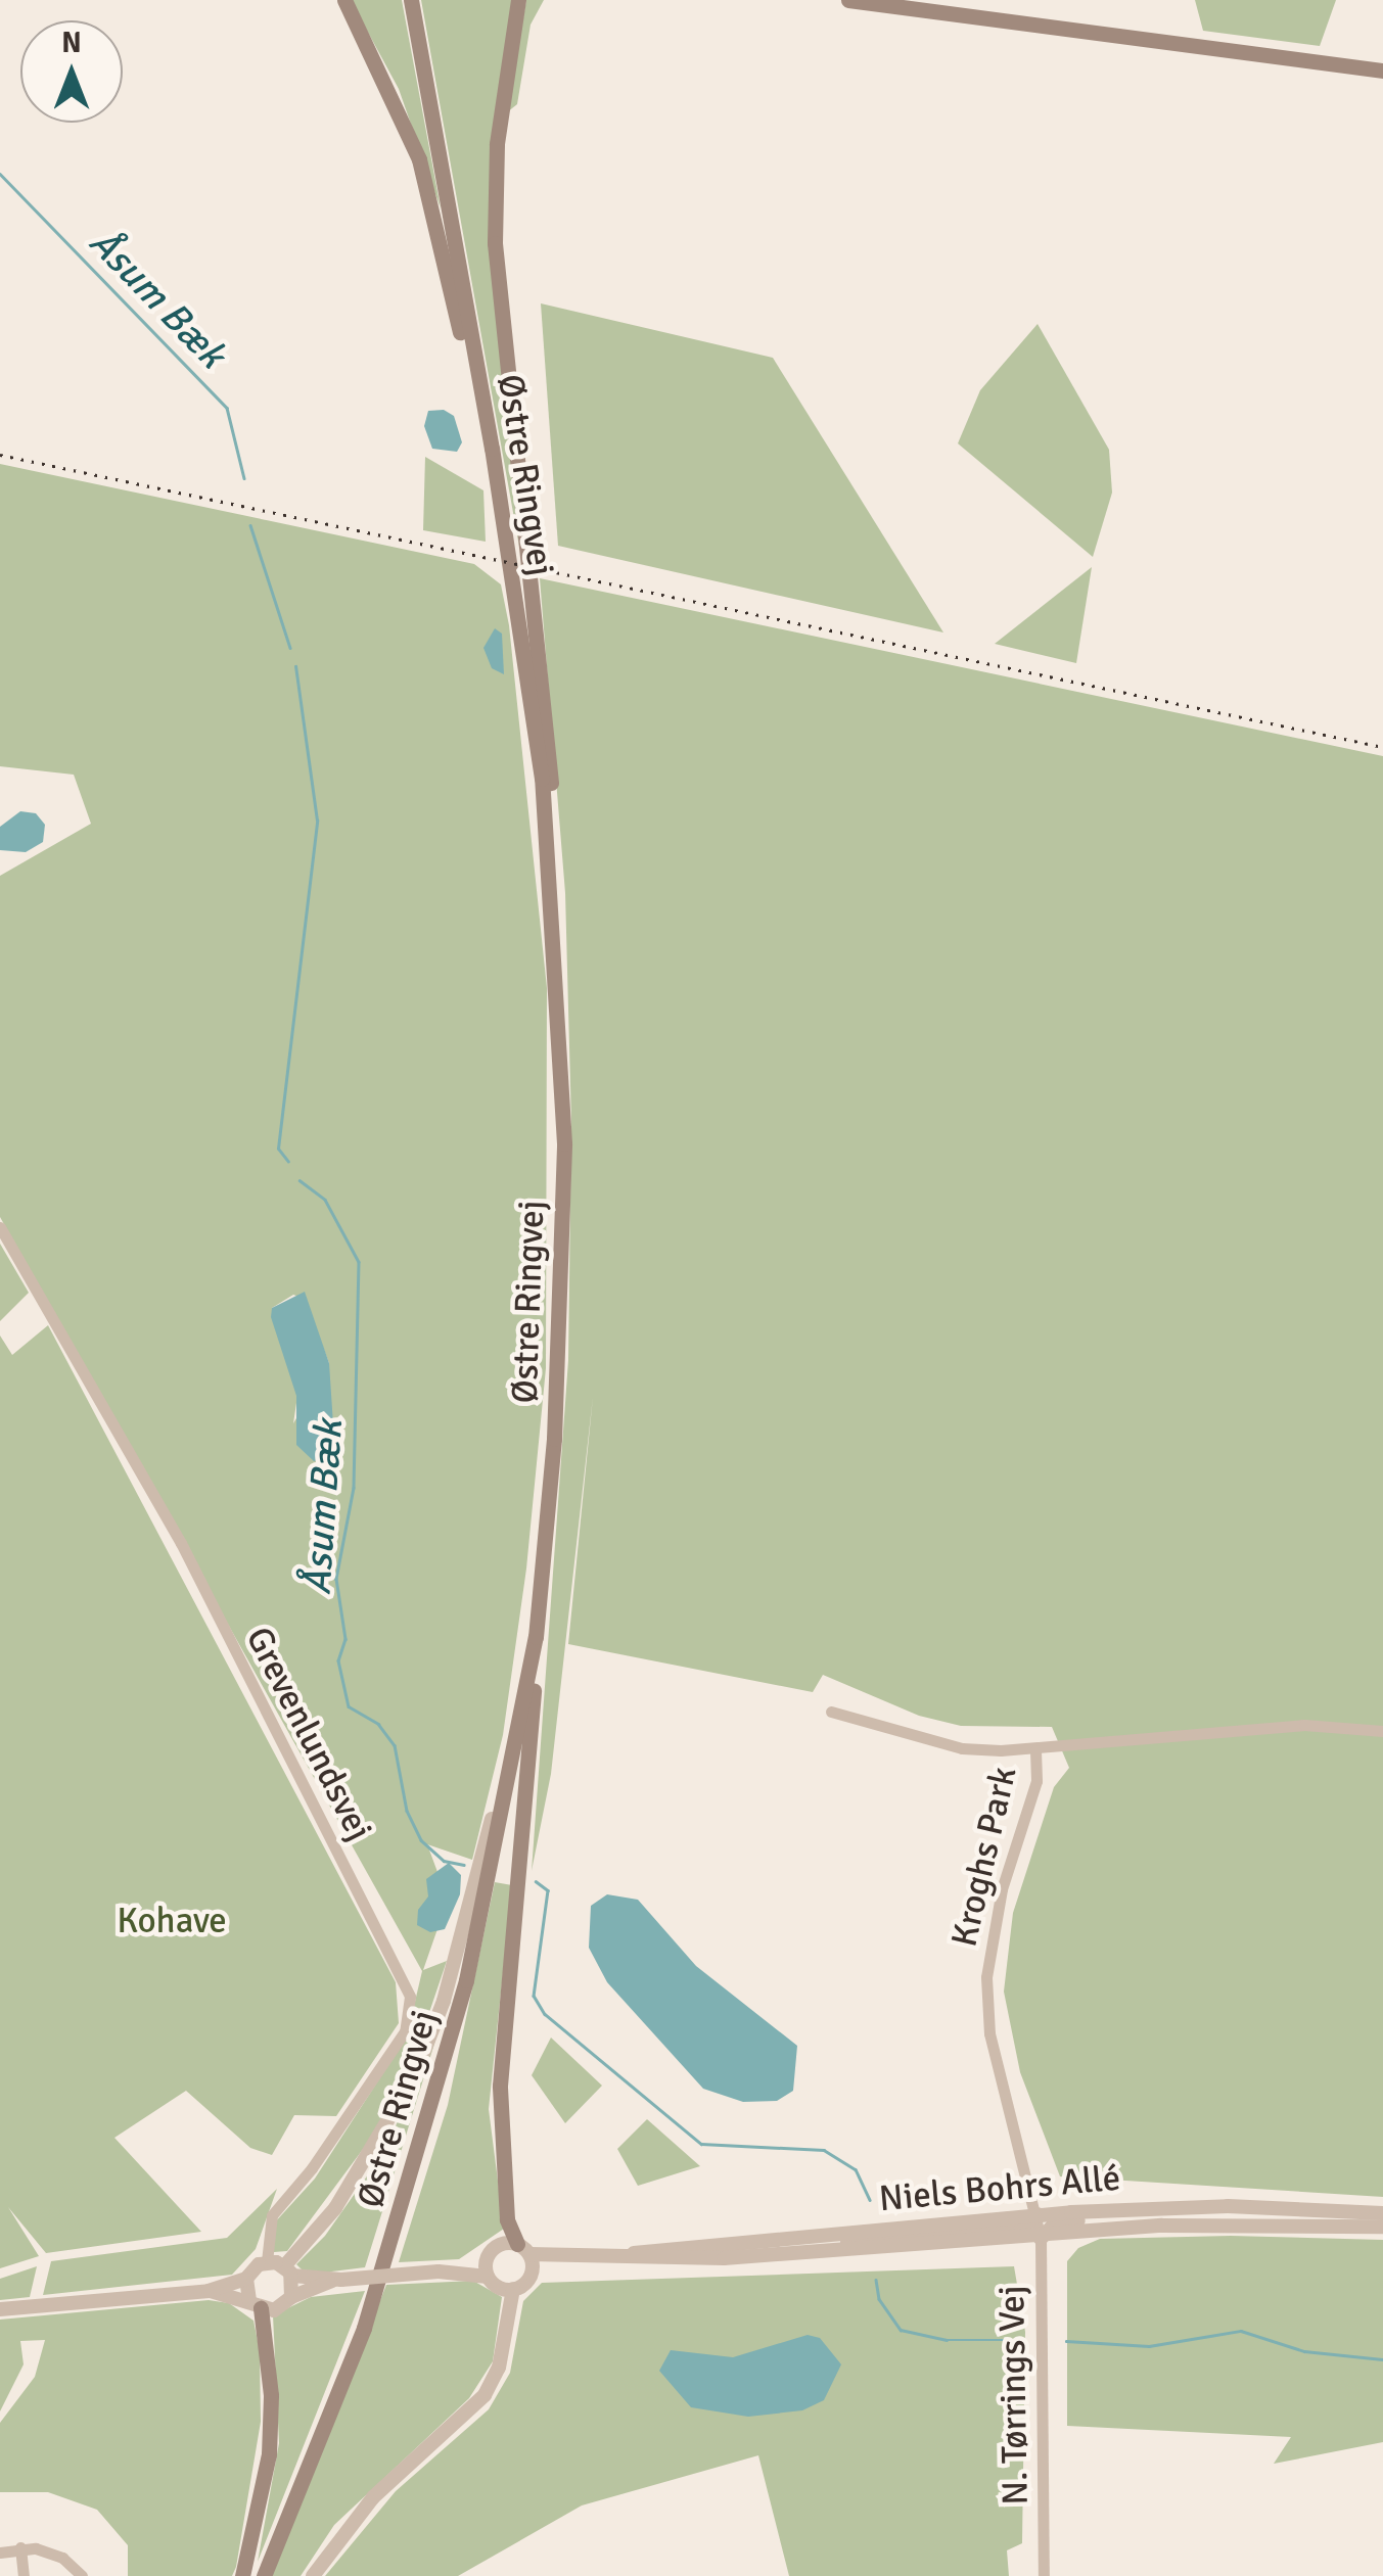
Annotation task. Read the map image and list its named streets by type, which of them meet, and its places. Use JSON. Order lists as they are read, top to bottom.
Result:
{
  "streets": {
    "main road": ["Østre Ringvej"],
    "street": [
      "Grevenlundsvej",
      "Kroghs Park",
      "Niels Bohrs Allé",
      "N. Tørrings Vej"
    ]
  },
  "crossings": [
    ["Kroghs Park", "Niels Bohrs Allé"],
    ["Kroghs Park", "N. Tørrings Vej"],
    ["Niels Bohrs Allé", "N. Tørrings Vej"]
  ],
  "water": ["Åsum Bæk"],
  "parks": ["Kohave"],
  "north": "top"
}
